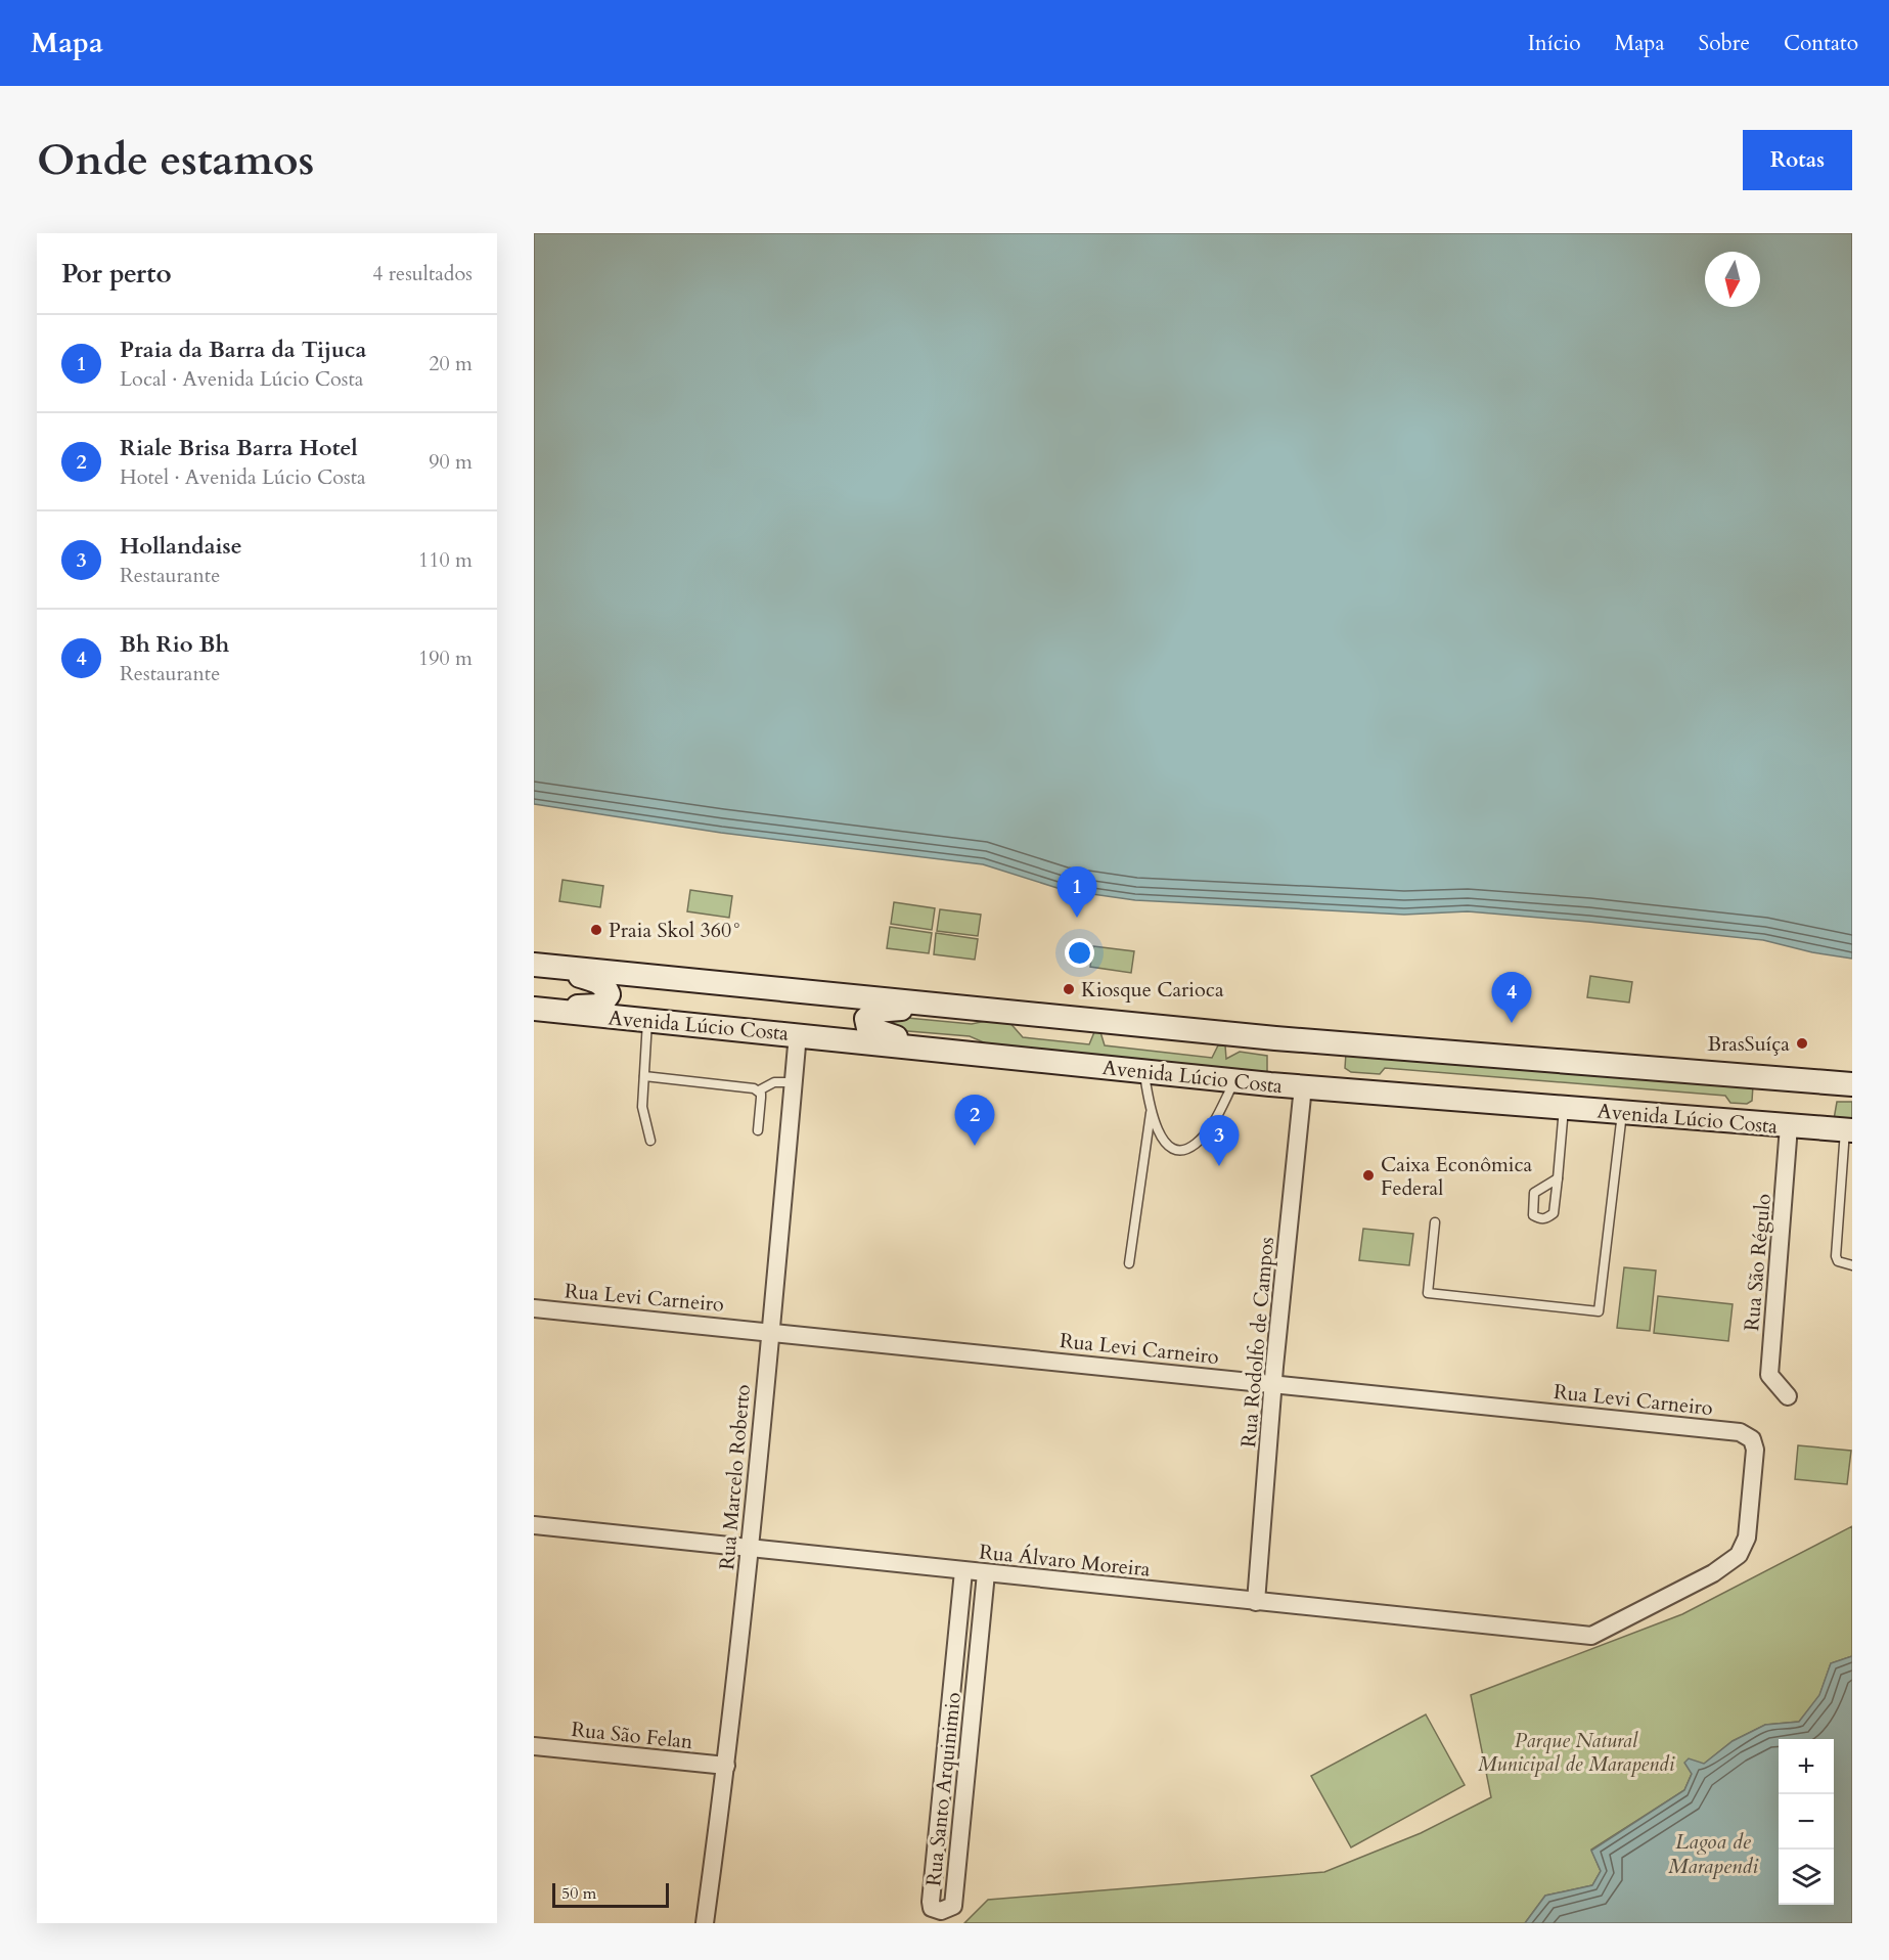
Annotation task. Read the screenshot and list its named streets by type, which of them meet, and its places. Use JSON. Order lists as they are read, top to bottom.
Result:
{
  "streets": {
    "main road": ["Avenida Lúcio Costa"],
    "street": [
      "Rua São Régulo",
      "Rua Levi Carneiro",
      "Rua Rodolfo de Campos",
      "Rua Marcelo Roberto",
      "Rua Álvaro Moreira",
      "Rua São Felan",
      "Rua Santo Arquinimio"
    ]
  },
  "crossings": [
    ["Avenida Lúcio Costa", "Rua São Régulo"],
    ["Avenida Lúcio Costa", "Rua Rodolfo de Campos"],
    ["Avenida Lúcio Costa", "Rua Marcelo Roberto"],
    ["Rua Levi Carneiro", "Rua Rodolfo de Campos"],
    ["Rua Levi Carneiro", "Rua Marcelo Roberto"],
    ["Rua Levi Carneiro", "Rua Álvaro Moreira"],
    ["Rua Rodolfo de Campos", "Rua Álvaro Moreira"],
    ["Rua Marcelo Roberto", "Rua Álvaro Moreira"],
    ["Rua Marcelo Roberto", "Rua São Felan"],
    ["Rua Álvaro Moreira", "Rua Santo Arquinimio"]
  ],
  "water": ["Lagoa de Marapendi"],
  "parks": ["Parque Natural Municipal de Marapendi"],
  "places": [
    "Praia Skol 360°",
    "Kiosque Carioca",
    "BrasSuíça",
    "Caixa Econômica Federal"
  ],
  "scale_bar": "50 m",
  "north": "bottom",
  "page": {
    "header": "Mapa",
    "nav": [
      "Início",
      "Mapa",
      "Sobre",
      "Contato"
    ],
    "buttons": "Rotas",
    "title": "Onde estamos",
    "heading": ["Por perto", "4 resultados"],
    "list": [
      {
        "mark": "1",
        "name": "Praia da Barra da Tijuca",
        "note": "Local · Avenida Lúcio Costa",
        "value": "20 m"
      },
      {
        "mark": "2",
        "name": "Riale Brisa Barra Hotel",
        "note": "Hotel · Avenida Lúcio Costa",
        "value": "90 m"
      },
      {
        "mark": "3",
        "name": "Hollandaise",
        "note": "Restaurante",
        "value": "110 m"
      },
      {
        "mark": "4",
        "name": "Bh Rio Bh",
        "note": "Restaurante",
        "value": "190 m"
      }
    ],
    "pins": [
      "1",
      "4",
      "2",
      "3"
    ],
    "map_buttons": ["+", "−"],
    "scale": "50 m"
  }
}
